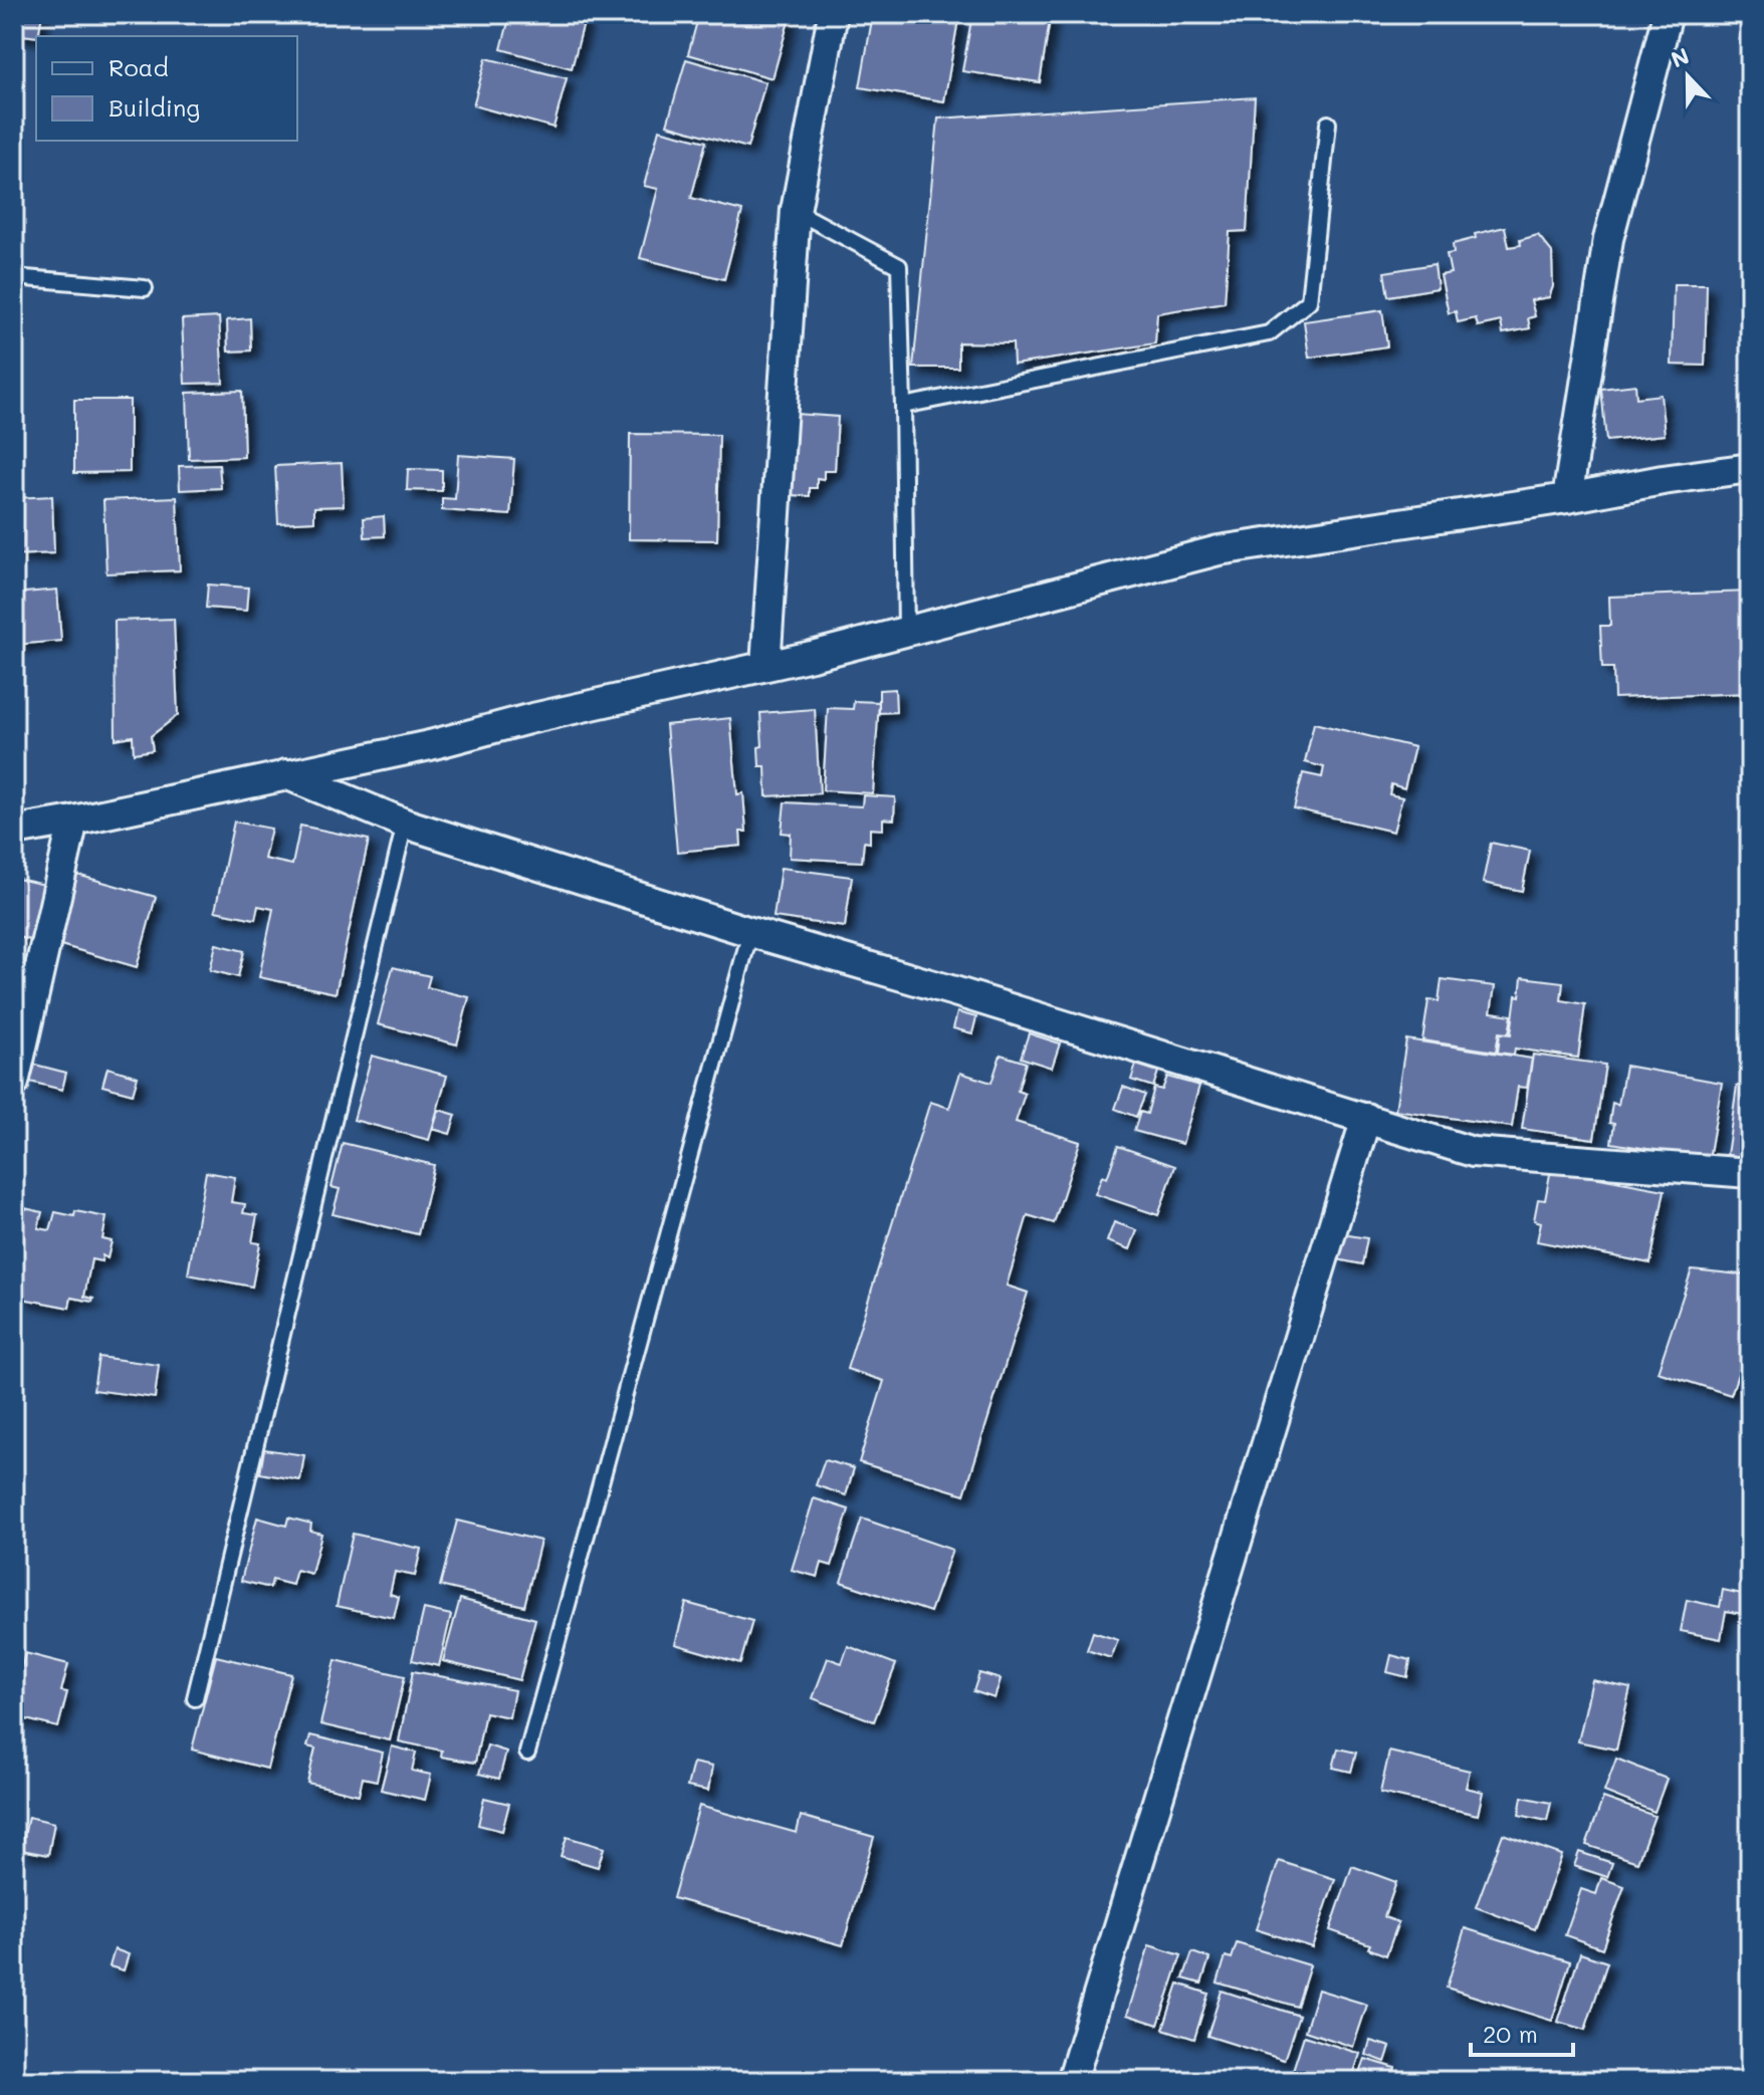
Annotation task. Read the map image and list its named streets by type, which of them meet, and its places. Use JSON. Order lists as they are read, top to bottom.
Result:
{
  "legend": ["Road", "Building"],
  "scale_bar": "20 m",
  "north": "top"
}
